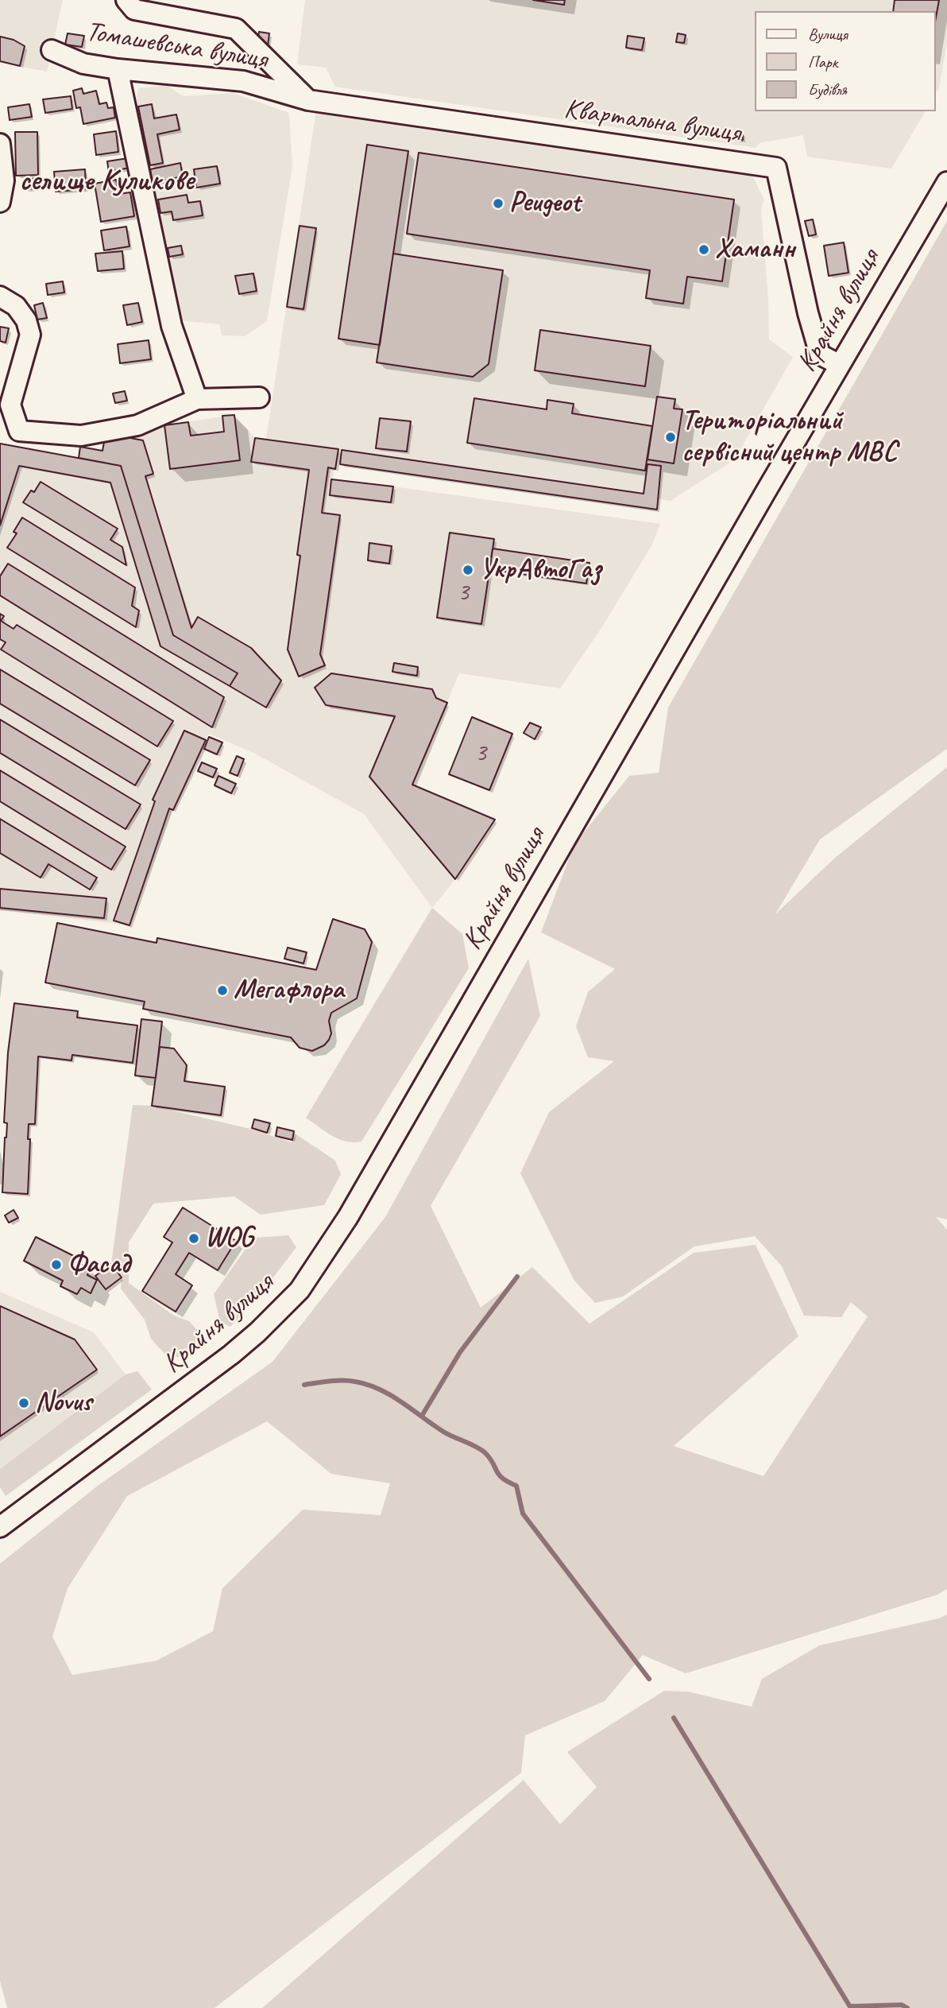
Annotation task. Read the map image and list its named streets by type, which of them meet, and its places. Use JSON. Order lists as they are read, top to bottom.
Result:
{
  "streets": {
    "street": ["Томашевська вулиця", "Квартальна вулиця", "Крайня вулиця"]
  },
  "crossings": [
    ["Томашевська вулиця", "Квартальна вулиця"],
    ["Квартальна вулиця", "Крайня вулиця"]
  ],
  "districts": ["селище Куликове"],
  "places": [
    "Peugeot",
    "Хаманн",
    "Територіальний сервісний центр МВС",
    "УкрАвтоГаз",
    "Мегафлора",
    "WOG",
    "Фасад",
    "Novus"
  ],
  "house_numbers": ["3", "3"],
  "legend": ["Вулиця", "Парк", "Будівля"]
}
